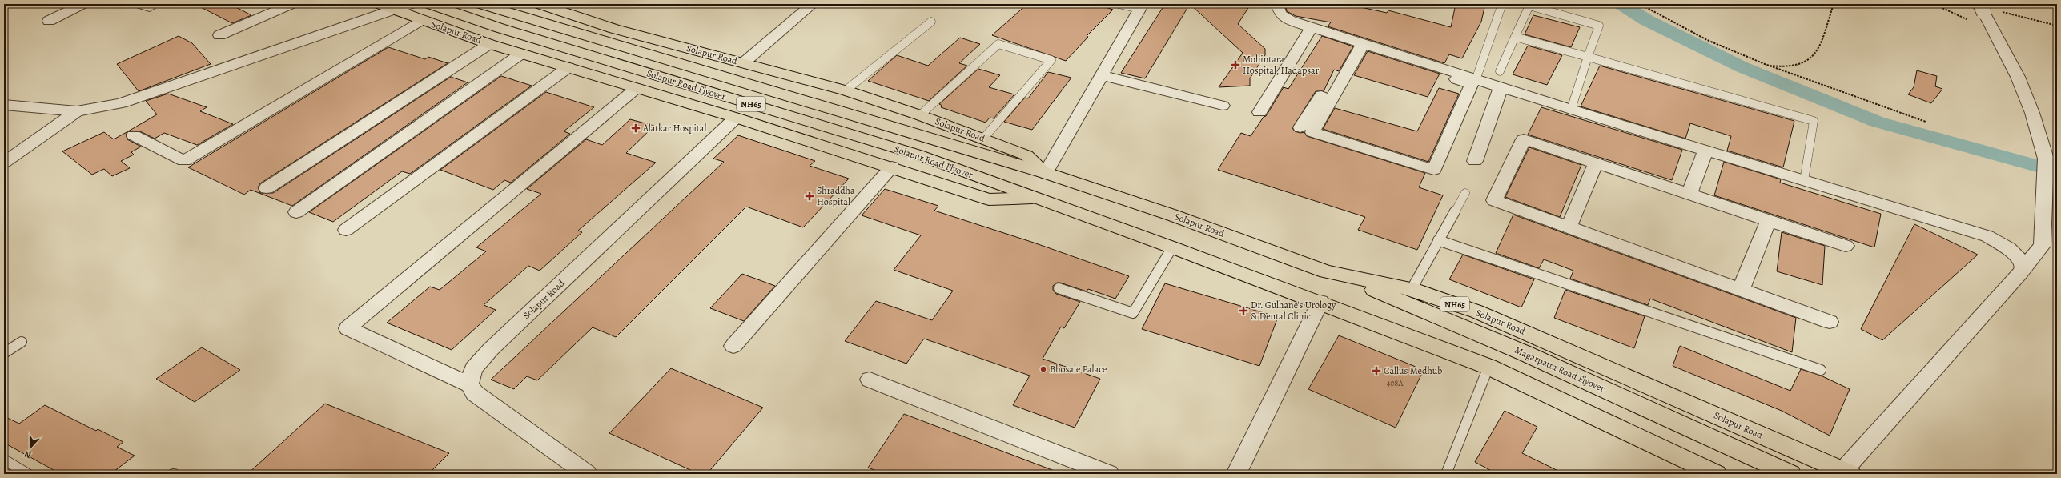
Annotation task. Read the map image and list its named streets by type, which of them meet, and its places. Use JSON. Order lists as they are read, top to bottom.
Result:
{
  "streets": {
    "main road": [
      "Solapur Road",
      "Solapur Road Flyover",
      "NH65",
      "Magarpatta Road Flyover"
    ]
  },
  "crossings": [
    ["Solapur Road", "Solapur Road Flyover"],
    ["Solapur Road", "Magarpatta Road Flyover"]
  ],
  "places": {
    "health": [
      "Mohintara Hospital, Hadapsar",
      "Alatkar Hospital",
      "Shraddha Hospital",
      "Dr. Gulhane's Urology & Dental Clinic",
      "Callus Medhub"
    ],
    "other": ["Bhosale Palace"]
  },
  "house_numbers": ["408A"],
  "north": "bottom"
}
